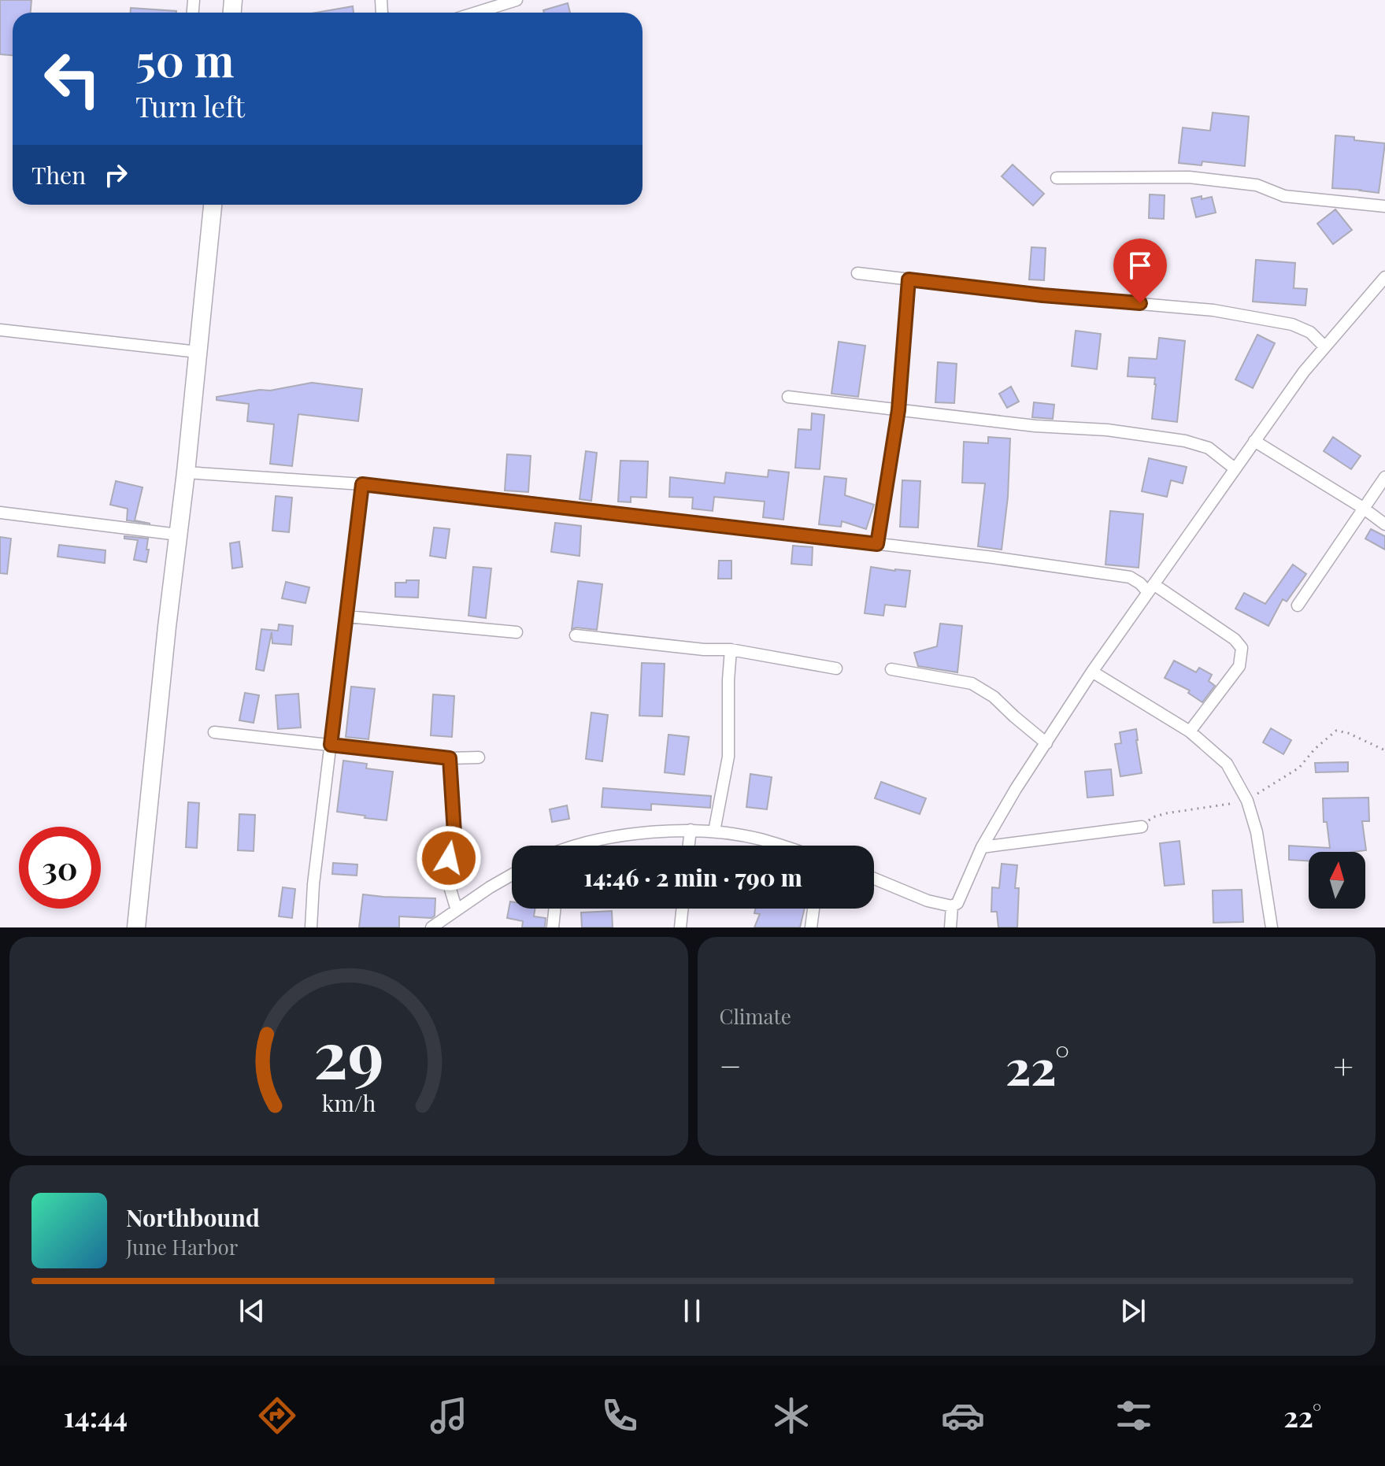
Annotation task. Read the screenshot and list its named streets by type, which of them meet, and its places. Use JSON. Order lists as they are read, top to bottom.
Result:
{
  "north": "top",
  "page": {
    "turn": ["50 m", "Turn left"],
    "then": "Then",
    "limit": "30",
    "trip": "14:46 · 2 min · 790 m",
    "tile": "Climate",
    "heat": ["−", "22°", "+"],
    "song": ["Northbound", "June Harbor"],
    "tabs": ["14:44", "22°"],
    "gauge": ["29", "km/h"]
  }
}
